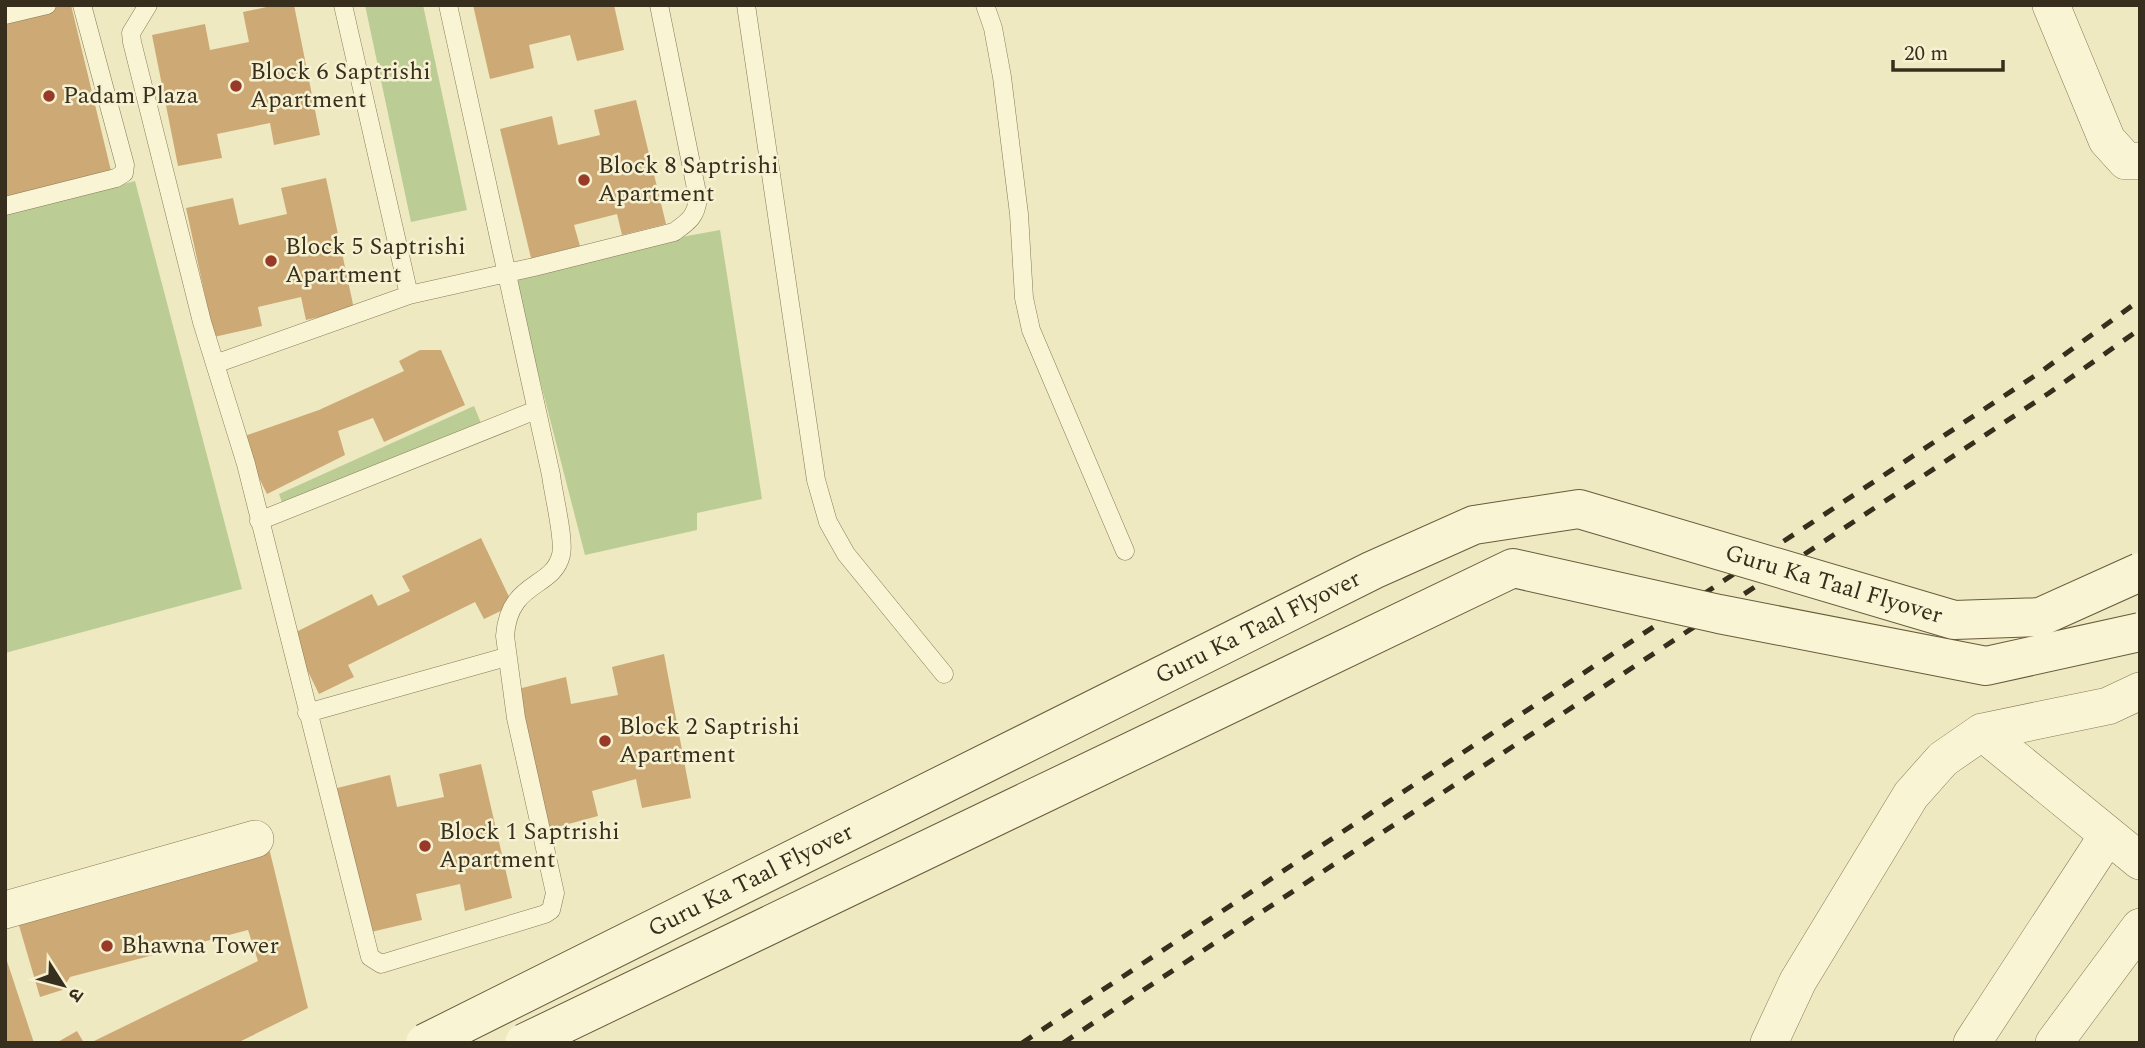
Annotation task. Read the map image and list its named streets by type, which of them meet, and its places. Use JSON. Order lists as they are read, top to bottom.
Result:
{
  "streets": {
    "main road": ["Guru Ka Taal Flyover"]
  },
  "places": [
    "Block 6 Saptrishi Apartment",
    "Padam Plaza",
    "Block 8 Saptrishi Apartment",
    "Block 5 Saptrishi Apartment",
    "Block 2 Saptrishi Apartment",
    "Block 1 Saptrishi Apartment",
    "Bhawna Tower"
  ],
  "scale_bar": "20 m",
  "north": "bottom right"
}
